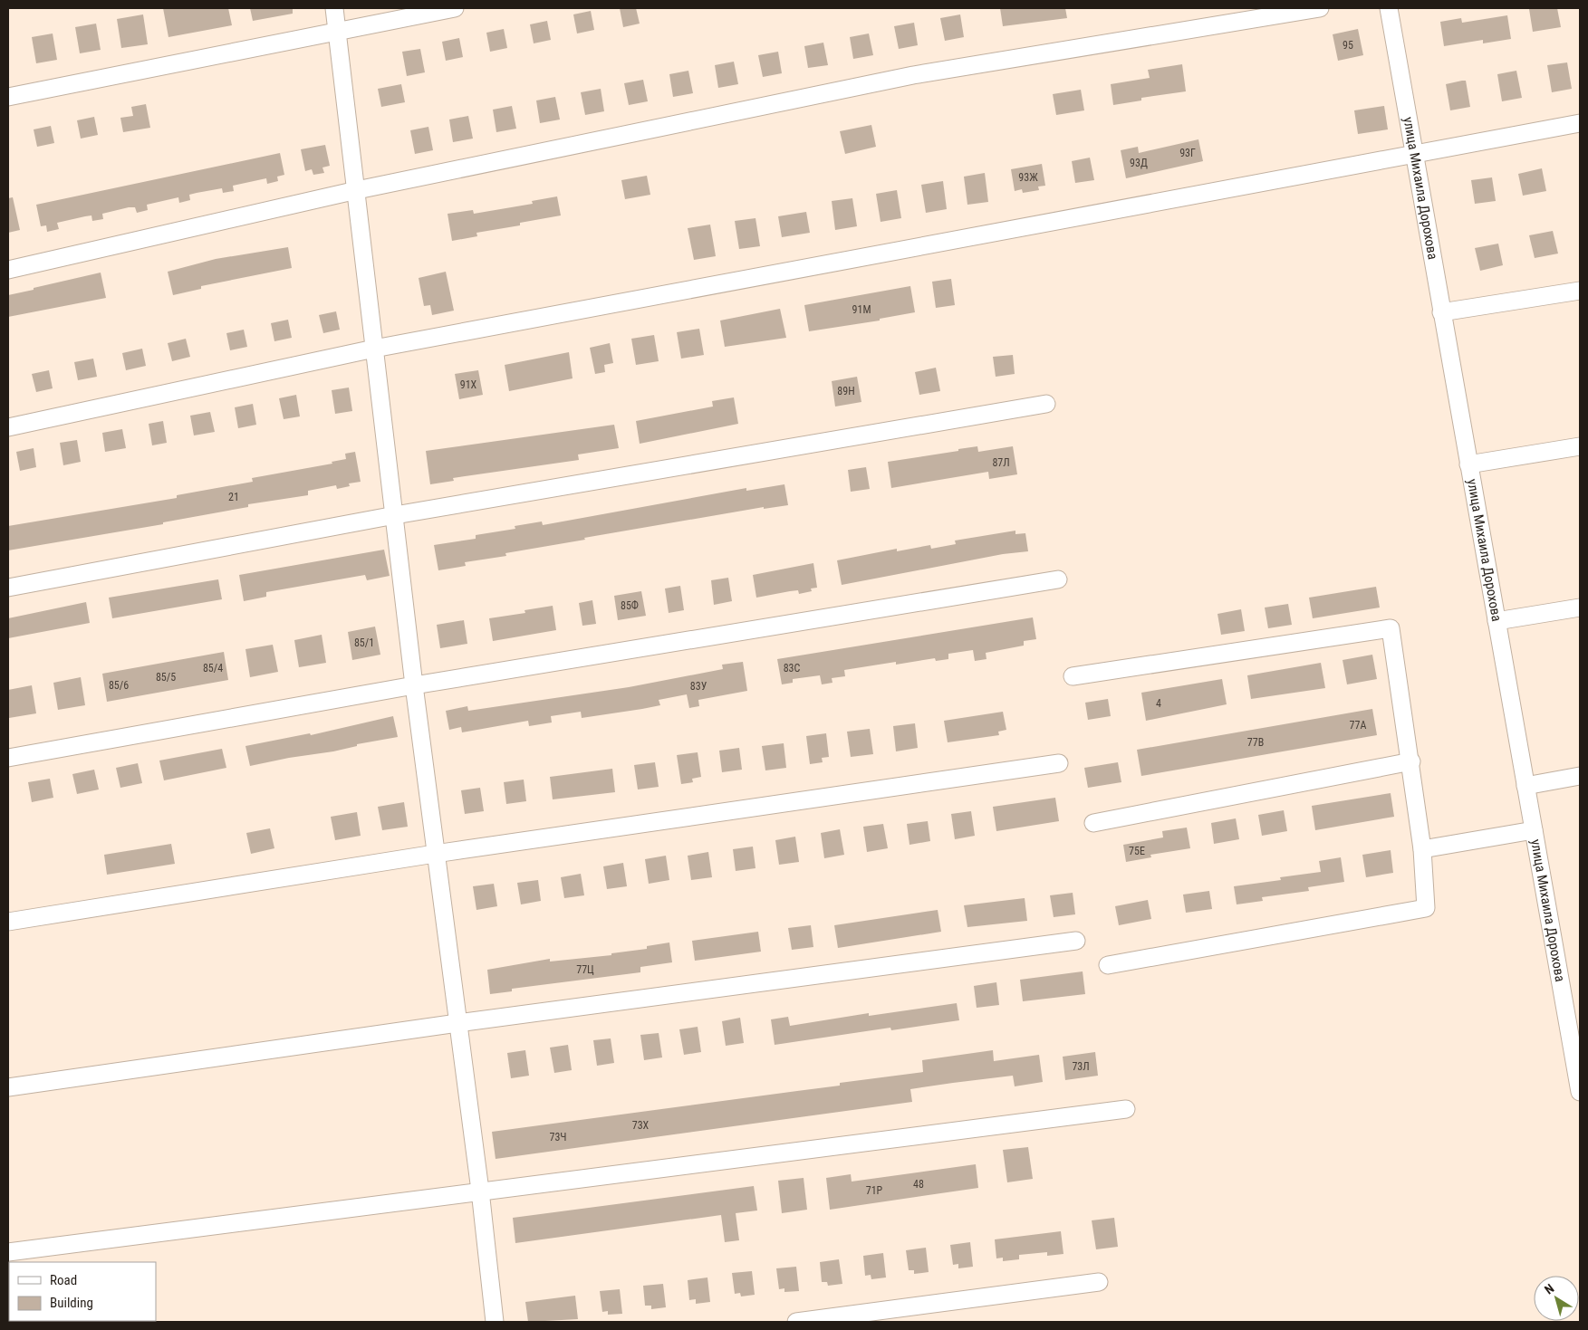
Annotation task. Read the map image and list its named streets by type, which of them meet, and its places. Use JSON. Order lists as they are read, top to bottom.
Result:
{
  "streets": {
    "street": ["улица Михаила Дорохова"]
  },
  "house_numbers": [
    "95",
    "93Г",
    "93Д",
    "93Ж",
    "91М",
    "91Х",
    "89Н",
    "87Л",
    "21",
    "85Ф",
    "85/1",
    "85/4",
    "83С",
    "85/5",
    "85/6",
    "83У",
    "4",
    "77А",
    "77В",
    "75Е",
    "77Ц",
    "73Л",
    "73Х",
    "73Ч",
    "48",
    "71Р"
  ],
  "legend": ["Road", "Building"],
  "north": "top left"
}
